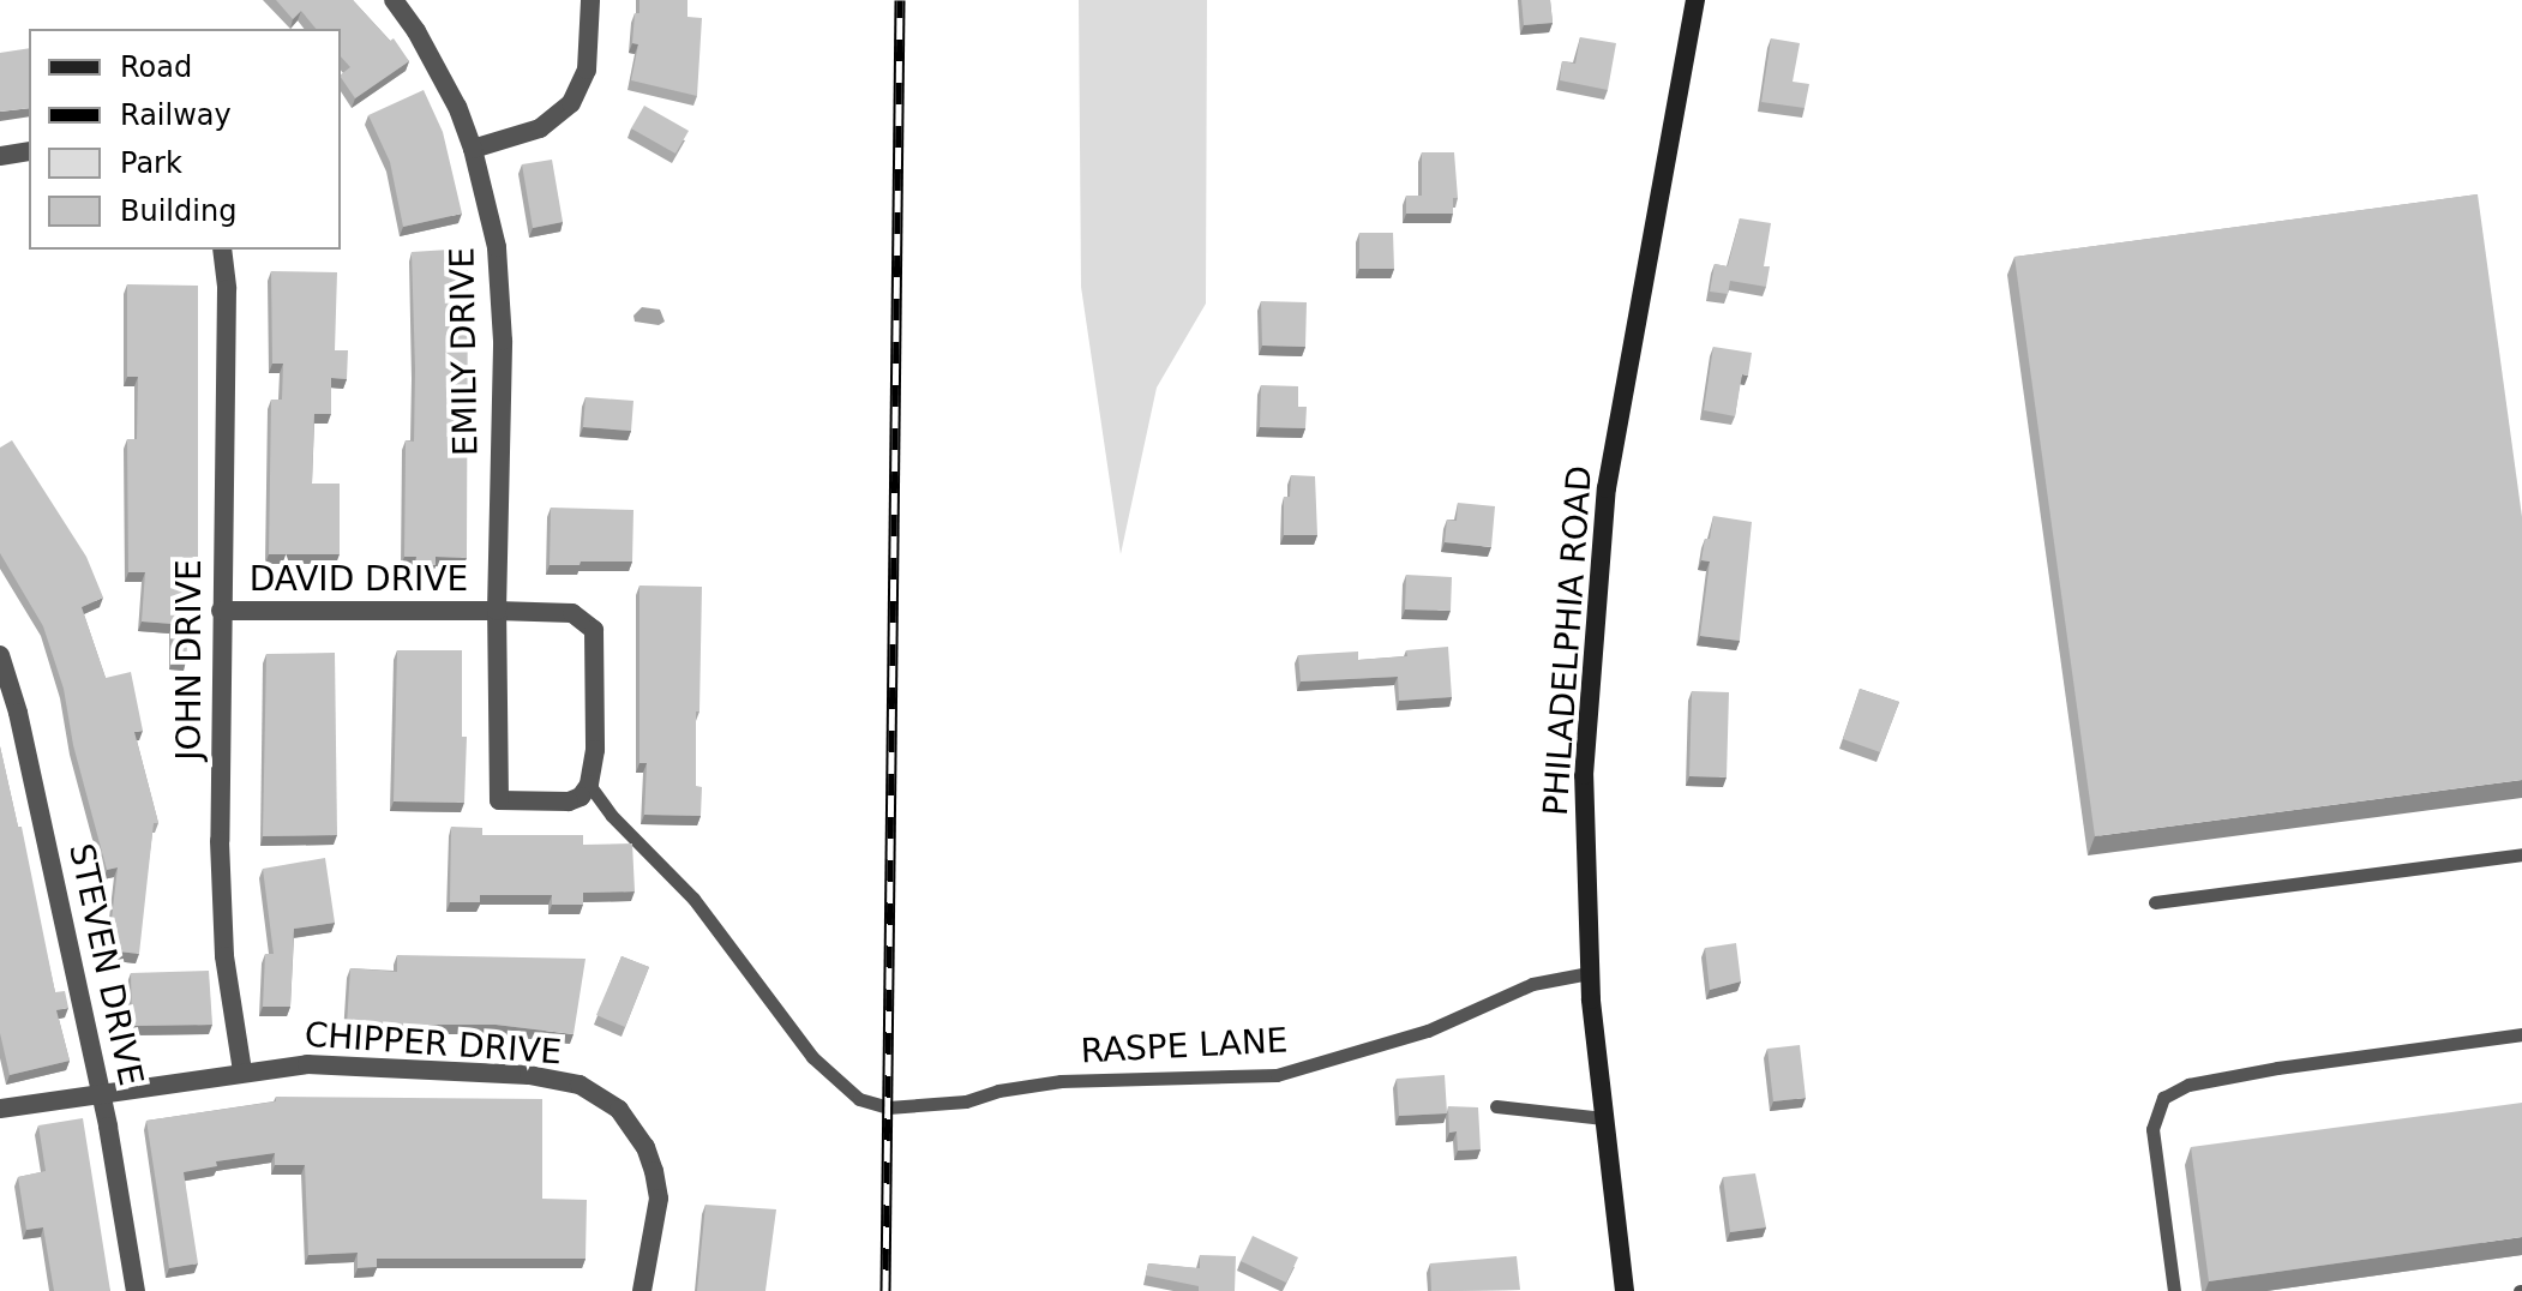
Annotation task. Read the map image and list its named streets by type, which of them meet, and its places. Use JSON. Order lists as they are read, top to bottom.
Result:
{
  "streets": {
    "main road": ["PHILADELPHIA ROAD"],
    "street": [
      "EMILY DRIVE",
      "DAVID DRIVE",
      "JOHN DRIVE",
      "STEVEN DRIVE",
      "CHIPPER DRIVE"
    ],
    "lane": ["RASPE LANE"]
  },
  "crossings": [
    ["EMILY DRIVE", "DAVID DRIVE"],
    ["DAVID DRIVE", "JOHN DRIVE"],
    ["DAVID DRIVE", "RASPE LANE"],
    ["PHILADELPHIA ROAD", "RASPE LANE"],
    ["JOHN DRIVE", "CHIPPER DRIVE"],
    ["STEVEN DRIVE", "CHIPPER DRIVE"]
  ],
  "legend": [
    "Road",
    "Railway",
    "Park",
    "Building"
  ]
}
